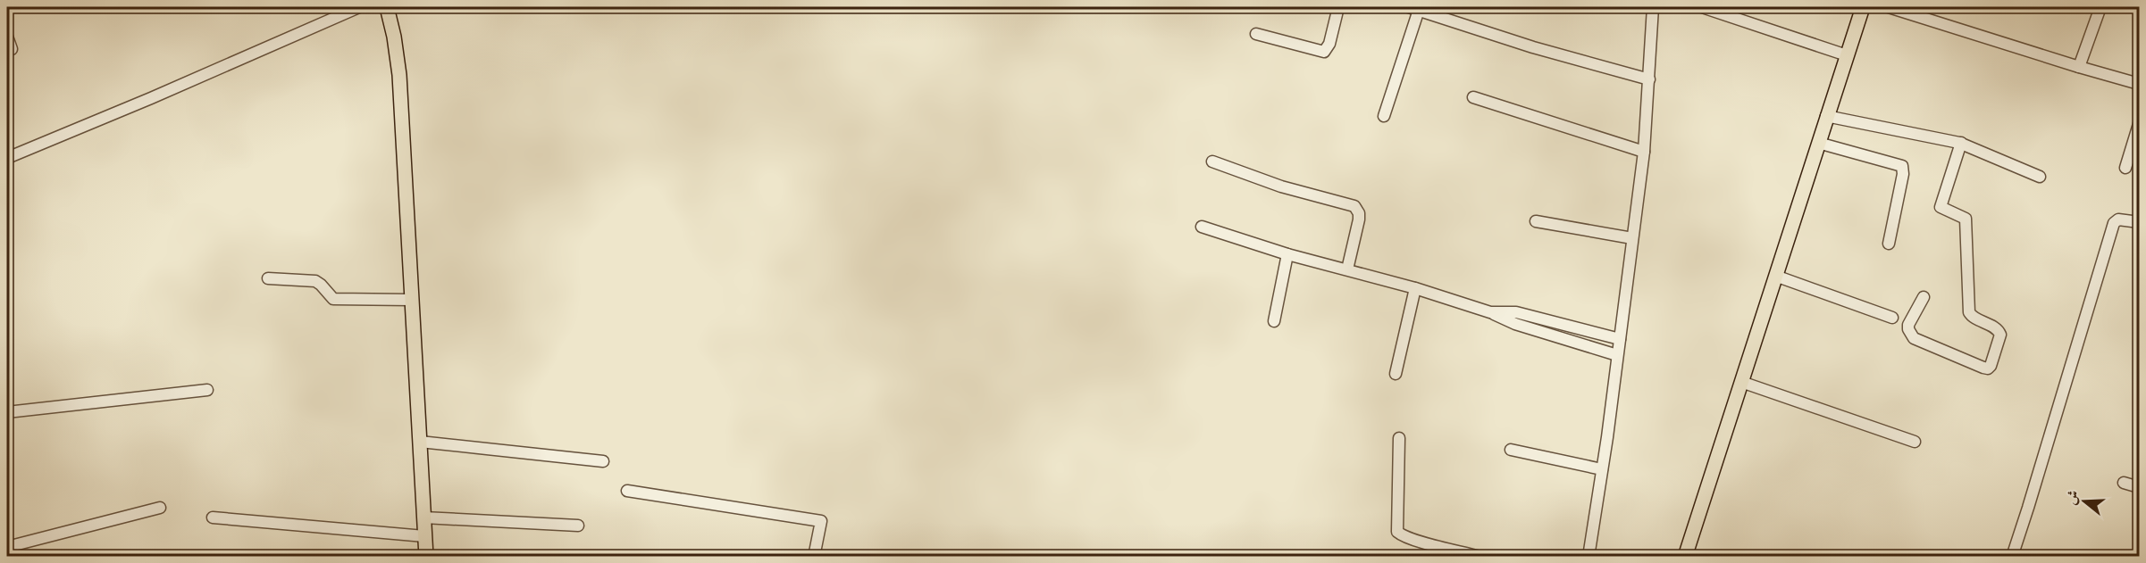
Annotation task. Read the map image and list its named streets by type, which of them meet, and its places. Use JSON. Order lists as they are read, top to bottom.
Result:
{
  "north": "left"
}
